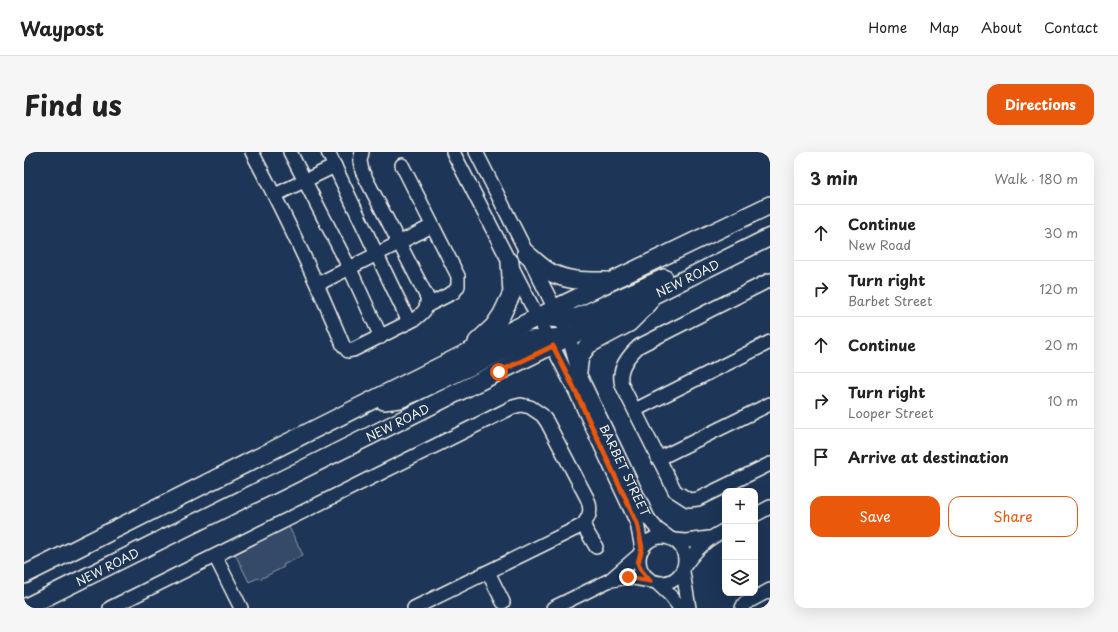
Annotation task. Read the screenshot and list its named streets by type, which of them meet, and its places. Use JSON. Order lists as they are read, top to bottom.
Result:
{
  "streets": {
    "main road": ["NEW ROAD"],
    "street": ["BARBET STREET"]
  },
  "crossings": [
    ["NEW ROAD", "BARBET STREET"]
  ],
  "page": {
    "header": "Waypost",
    "nav": [
      "Home",
      "Map",
      "About",
      "Contact"
    ],
    "title": "Find us",
    "buttons": [
      "Directions",
      ["Save", "Share"]
    ],
    "heading": ["3 min", "Walk · 180 m"],
    "list": [
      ["Continue", "New Road", "30 m"],
      ["Turn right", "Barbet Street", "120 m"],
      ["Continue", "20 m"],
      ["Turn right", "Looper Street", "10 m"],
      "Arrive at destination"
    ],
    "map_buttons": ["+", "−"]
  }
}
